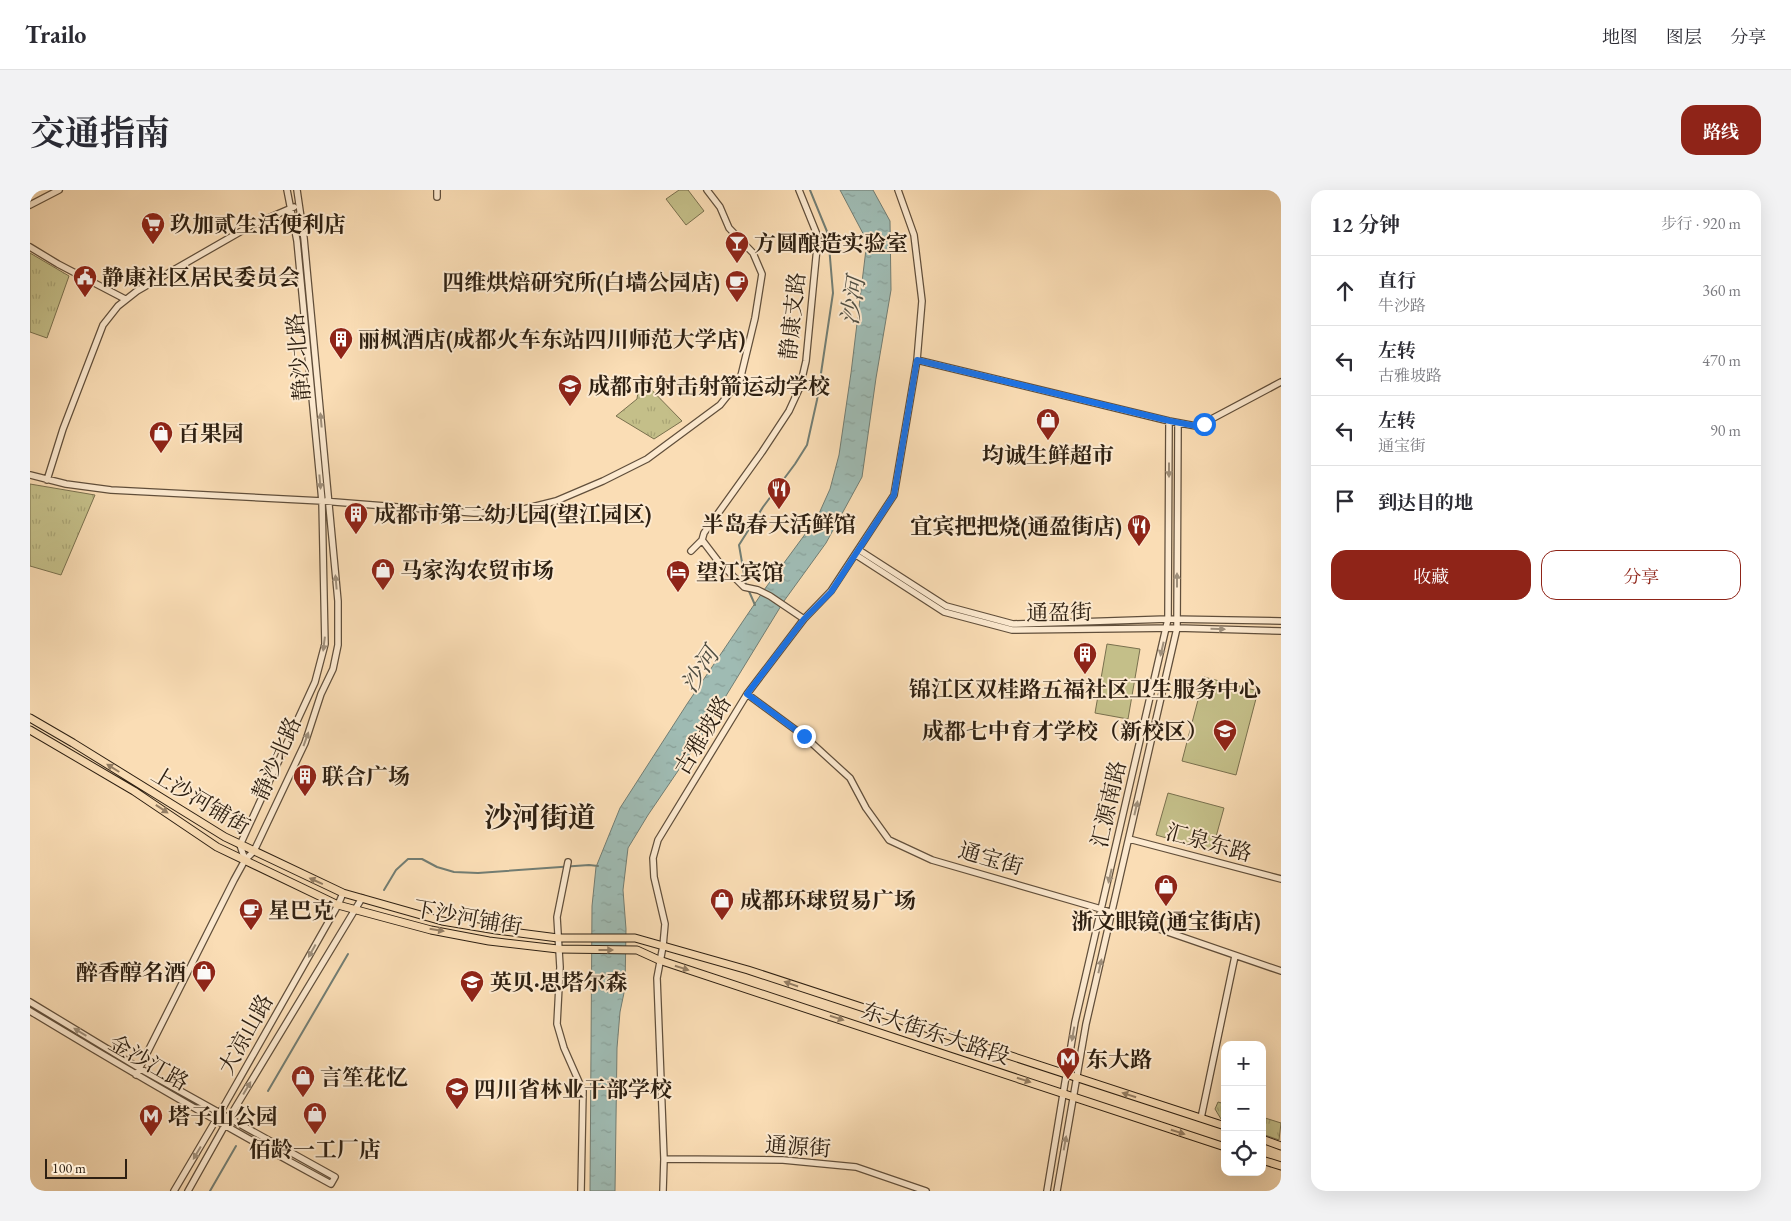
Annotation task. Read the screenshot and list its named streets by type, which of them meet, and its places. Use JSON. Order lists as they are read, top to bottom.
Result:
{
  "streets": {
    "main road": ["上沙河铺街", "下沙河铺街", "东大街东大路段"],
    "street": [
      "静康支路",
      "静沙北路",
      "通盈街",
      "古雅坡路",
      "汇源南路",
      "汇泉东路",
      "通宝街",
      "大凉山路",
      "金沙江路",
      "通源街"
    ]
  },
  "crossings": [
    ["静沙北路", "上沙河铺街"],
    ["静沙北路", "金沙江路"],
    ["通盈街", "古雅坡路"],
    ["通盈街", "汇源南路"],
    ["古雅坡路", "通宝街"],
    ["古雅坡路", "东大街东大路段"],
    ["古雅坡路", "通源街"],
    ["上沙河铺街", "下沙河铺街"],
    ["上沙河铺街", "大凉山路"],
    ["汇源南路", "汇泉东路"],
    ["汇源南路", "通宝街"],
    ["汇源南路", "东大街东大路段"],
    ["下沙河铺街", "东大街东大路段"],
    ["下沙河铺街", "大凉山路"],
    ["大凉山路", "金沙江路"]
  ],
  "districts": ["沙河街道"],
  "water": ["沙河"],
  "places": {
    "supermarket": ["玖加贰生活便利店"],
    "bar": ["方圆酿造实验室"],
    "public building": ["静康社区居民委员会"],
    "cafe": ["四维烘焙研究所(白墙公园店)", "星巴克"],
    "building": [
      "丽枫酒店(成都火车东站四川师范大学店)",
      "成都市第二幼儿园(望江园区)",
      "锦江区双桂路五福社区卫生服务中心",
      "联合广场"
    ],
    "school or university": [
      "成都市射击射箭运动学校",
      "成都七中育才学校（新校区）",
      "英贝·思塔尔森",
      "四川省林业干部学校"
    ],
    "shop": [
      "均诚生鲜超市",
      "百果园",
      "马家沟农贸市场",
      "浙文眼镜(通宝街店)",
      "成都环球贸易广场",
      "醉香醇名酒",
      "言笙花忆",
      "佰龄一工厂店"
    ],
    "restaurant": ["半岛春天活鲜馆", "宜宾把把烧(通盈街店)"],
    "hotel": ["望江宾馆"],
    "metro station": ["东大路", "塔子山公园"]
  },
  "scale_bar": "100 m",
  "page": {
    "header": "Trailo",
    "nav": ["地图", "图层", "分享"],
    "title": "交通指南",
    "buttons": [
      "路线",
      ["收藏", "分享"]
    ],
    "heading": ["12 分钟", "步行 · 920 m"],
    "list": [
      ["直行", "牛沙路", "360 m"],
      ["左转", "古雅坡路", "470 m"],
      ["左转", "通宝街", "90 m"],
      "到达目的地"
    ],
    "map_buttons": ["+", "−"],
    "scale": "100 m"
  }
}
